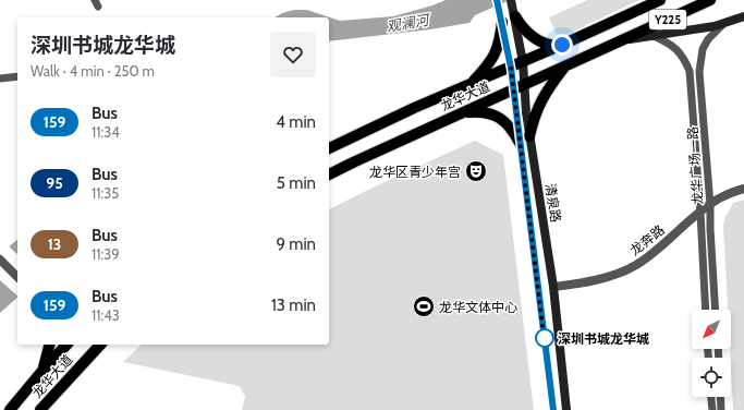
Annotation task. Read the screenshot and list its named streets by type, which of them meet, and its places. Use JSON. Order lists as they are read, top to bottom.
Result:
{
  "streets": {
    "main road": ["Y225", "龙华大道", "清泉路"],
    "street": ["龙华广场一路", "龙奔路"]
  },
  "crossings": [
    ["龙华大道", "清泉路"],
    ["龙华广场一路", "龙奔路"],
    ["清泉路", "龙奔路"]
  ],
  "water": ["观澜河"],
  "places": {
    "theatre": ["龙华区青少年宫"],
    "sports": ["龙华文体中心"],
    "other": ["深圳书城龙华城"]
  },
  "lines": ["bus line 159"],
  "north": "bottom left",
  "page": {
    "heading": ["深圳书城龙华城", "Walk · 4 min · 250 m"],
    "list": [
      {
        "mark": "159",
        "name": "Bus",
        "note": "11:34",
        "value": "4 min"
      },
      {
        "mark": "95",
        "name": "Bus",
        "note": "11:35",
        "value": "5 min"
      },
      {
        "mark": "13",
        "name": "Bus",
        "note": "11:39",
        "value": "9 min"
      },
      {
        "mark": "159",
        "name": "Bus",
        "note": "11:43",
        "value": "13 min"
      }
    ]
  }
}
